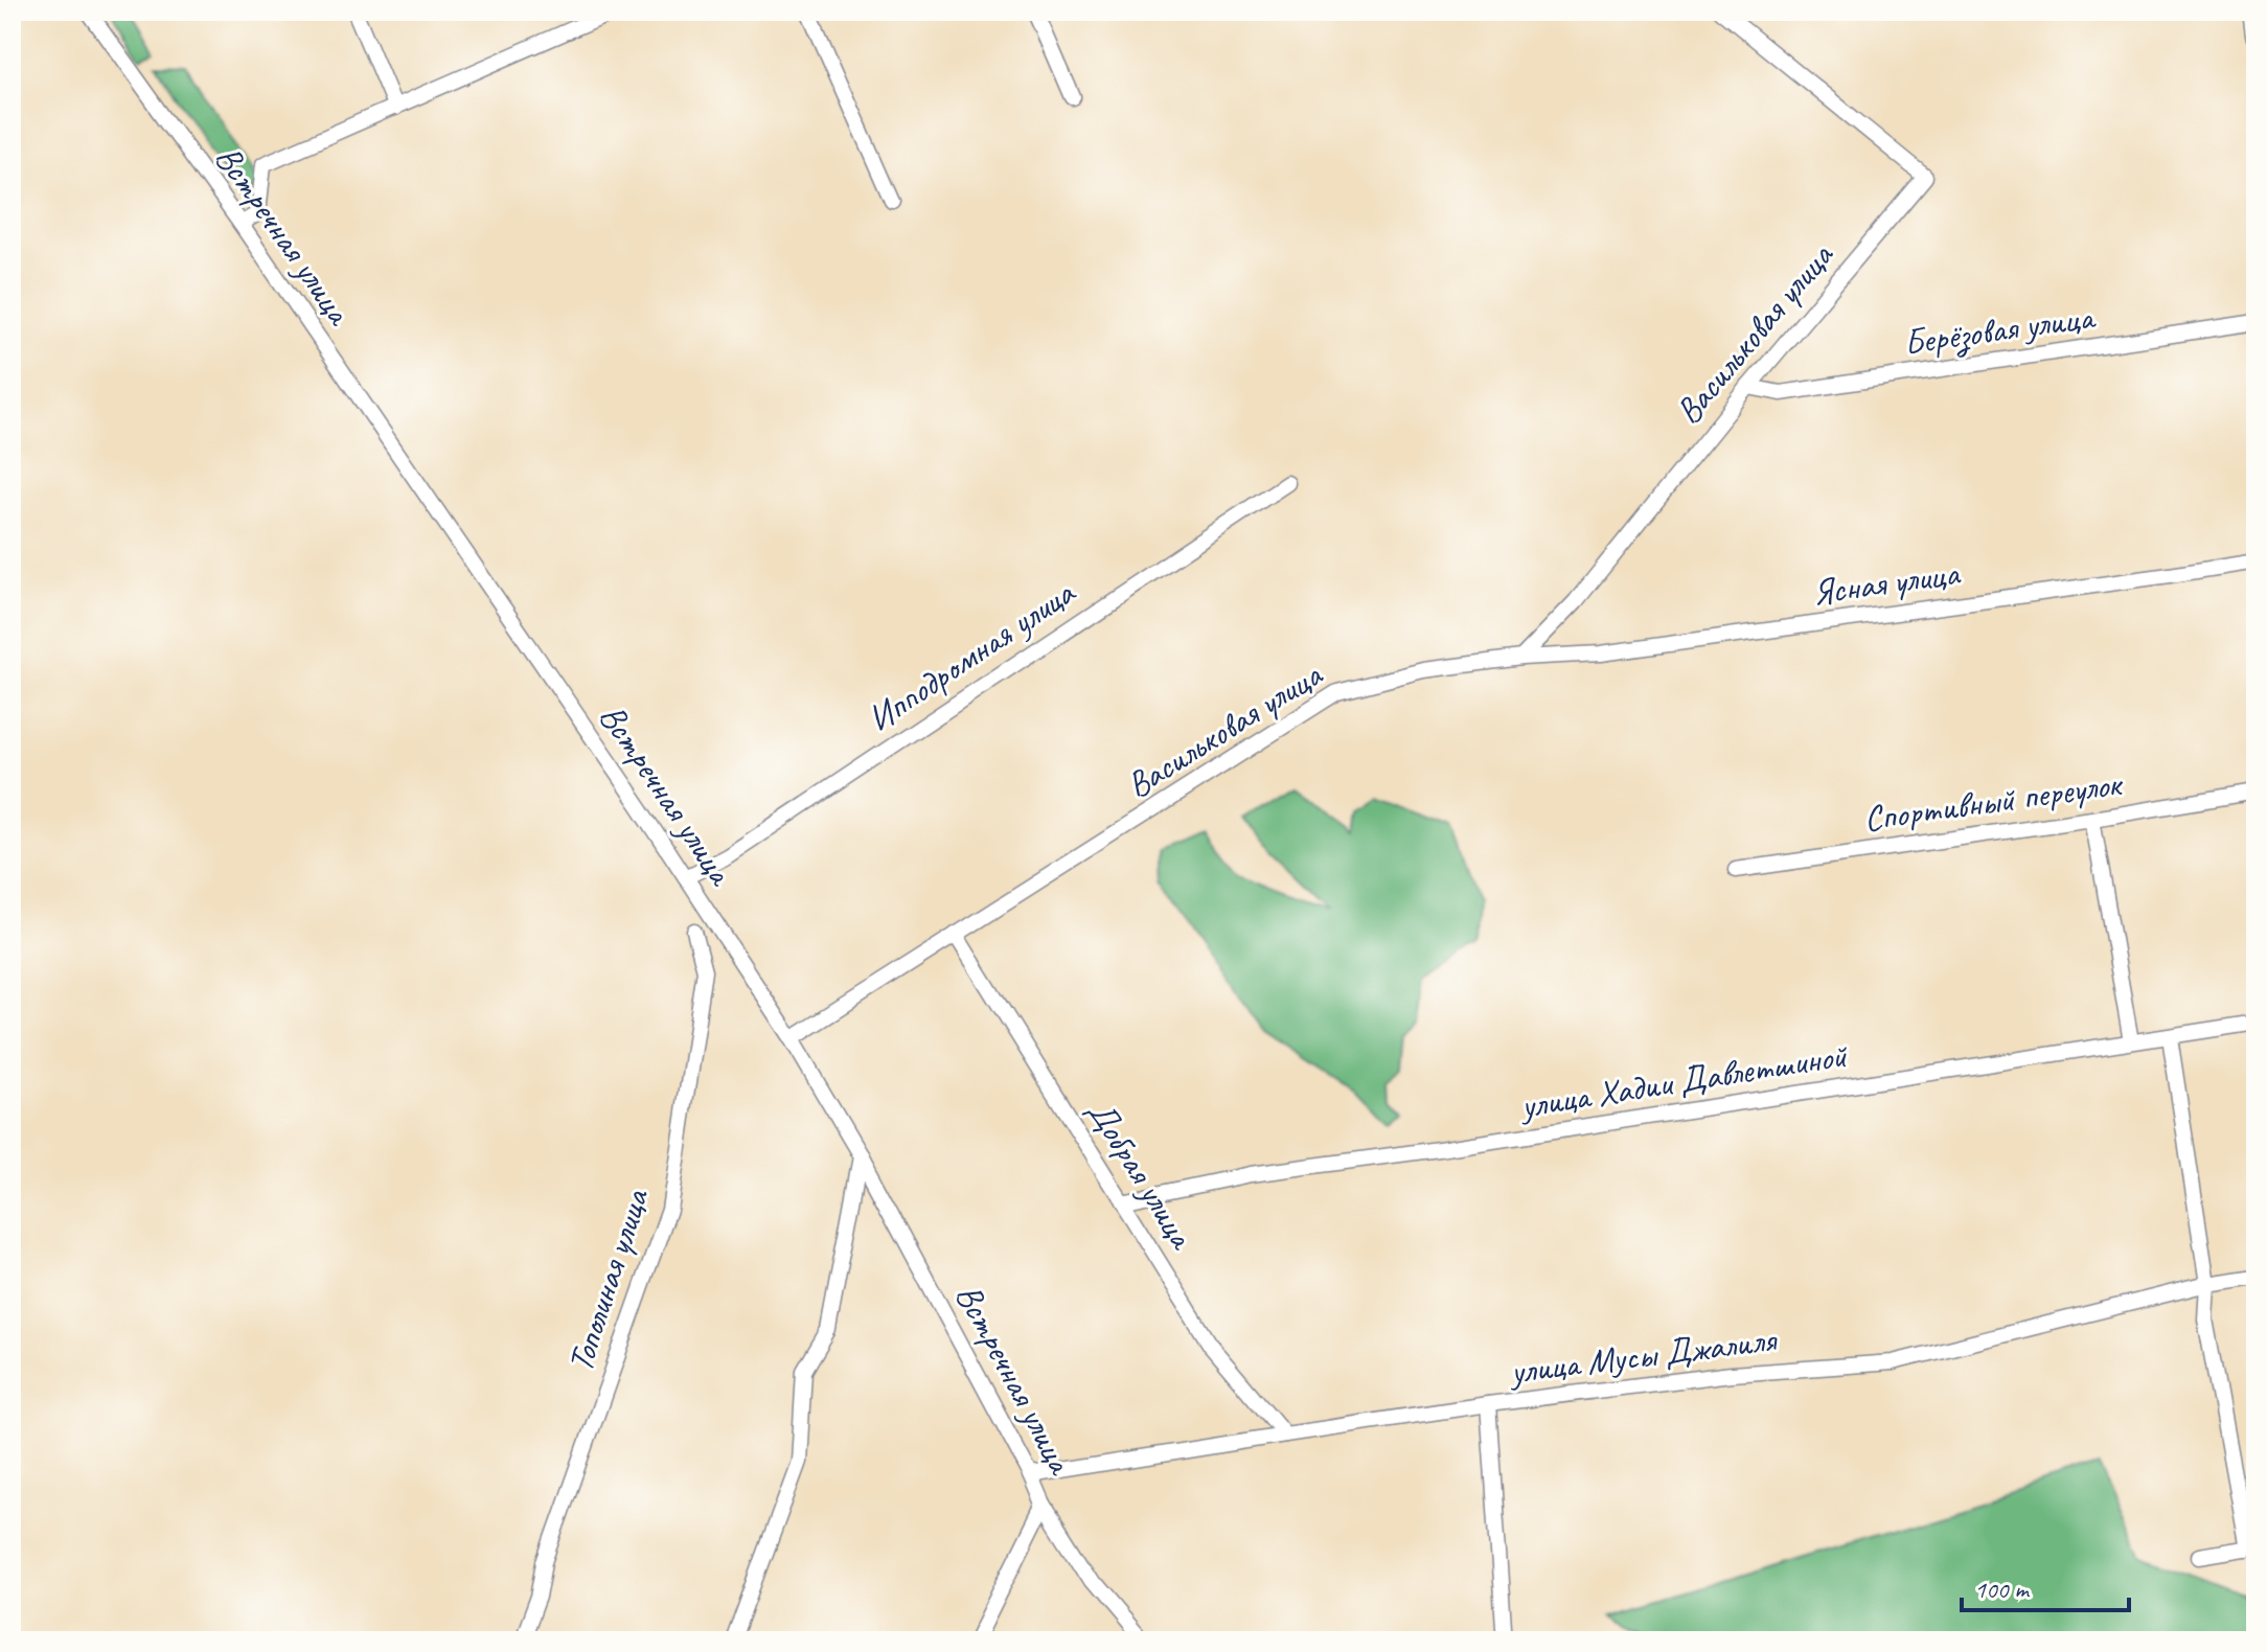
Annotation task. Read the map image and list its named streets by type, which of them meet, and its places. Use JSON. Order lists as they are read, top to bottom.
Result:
{
  "streets": {
    "street": [
      "Встречная улица",
      "Берёзовая улица",
      "Васильковая улица",
      "Ясная улица",
      "Ипподромная улица",
      "Спортивный переулок",
      "улица Хадии Давлетшиной",
      "Добрая улица",
      "Тополиная улица",
      "улица Мусы Джалиля"
    ]
  },
  "crossings": [
    ["Встречная улица", "Васильковая улица"],
    ["Встречная улица", "Ипподромная улица"],
    ["Встречная улица", "улица Мусы Джалиля"],
    ["Берёзовая улица", "Васильковая улица"],
    ["Васильковая улица", "Ясная улица"],
    ["Васильковая улица", "Добрая улица"],
    ["улица Хадии Давлетшиной", "Добрая улица"],
    ["Добрая улица", "улица Мусы Джалиля"]
  ],
  "scale_bar": "100 m"
}
